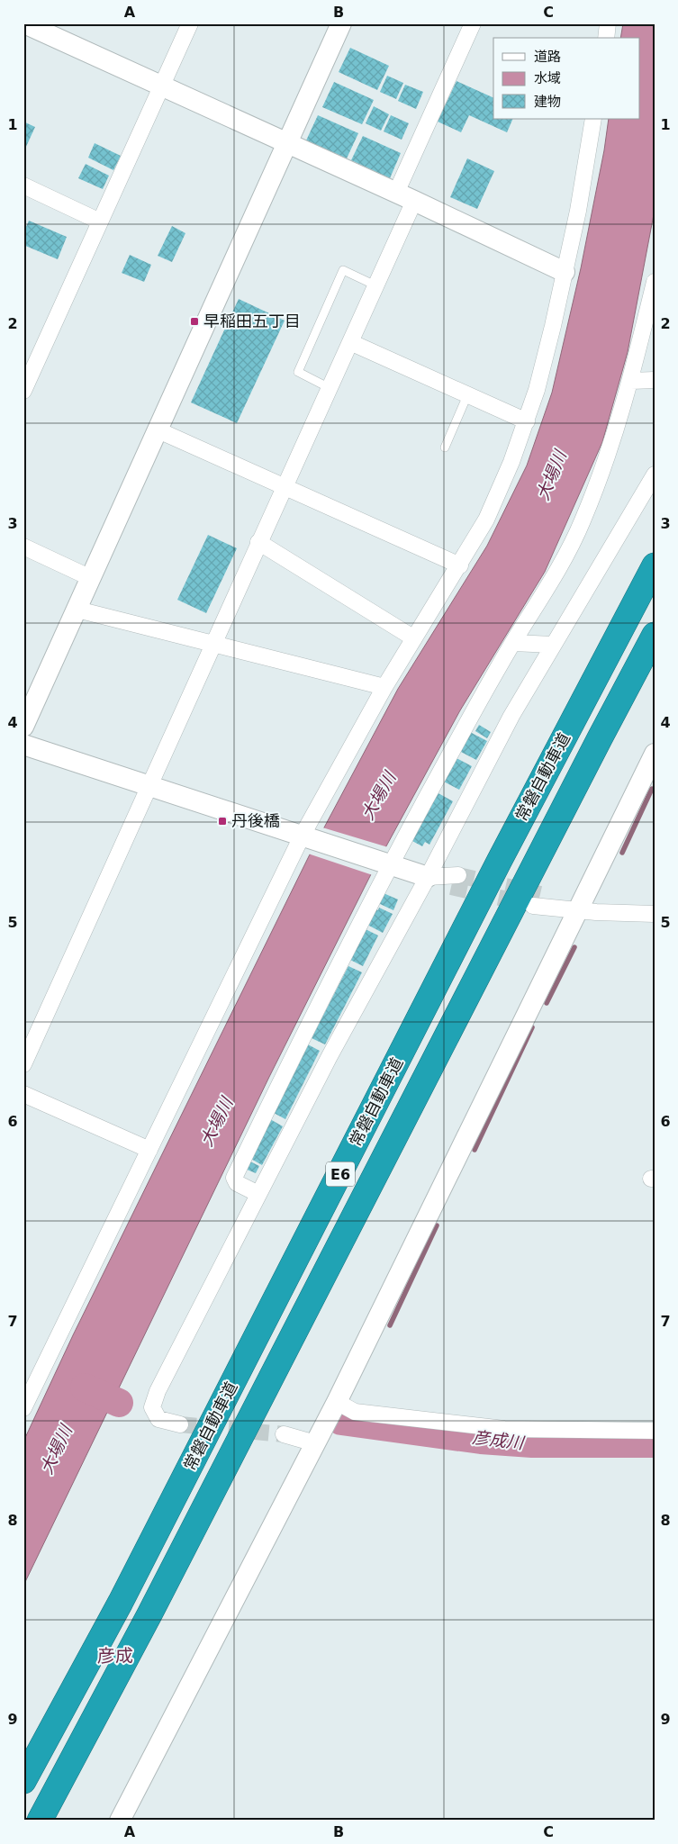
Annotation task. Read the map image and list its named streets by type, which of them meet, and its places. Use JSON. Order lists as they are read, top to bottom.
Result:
{
  "streets": {
    "highway": ["常磐自動車道", "E6"]
  },
  "districts": ["彦成"],
  "water": ["大場川", "彦成川"],
  "places": {
    "transit": ["早稲田五丁目", "丹後橋"]
  },
  "legend": ["道路", "水域", "建物"],
  "grid": {
    "columns": ["A", "B", "C"],
    "rows": [
      "1",
      "2",
      "3",
      "4",
      "5",
      "6",
      "7",
      "8",
      "9"
    ]
  }
}
